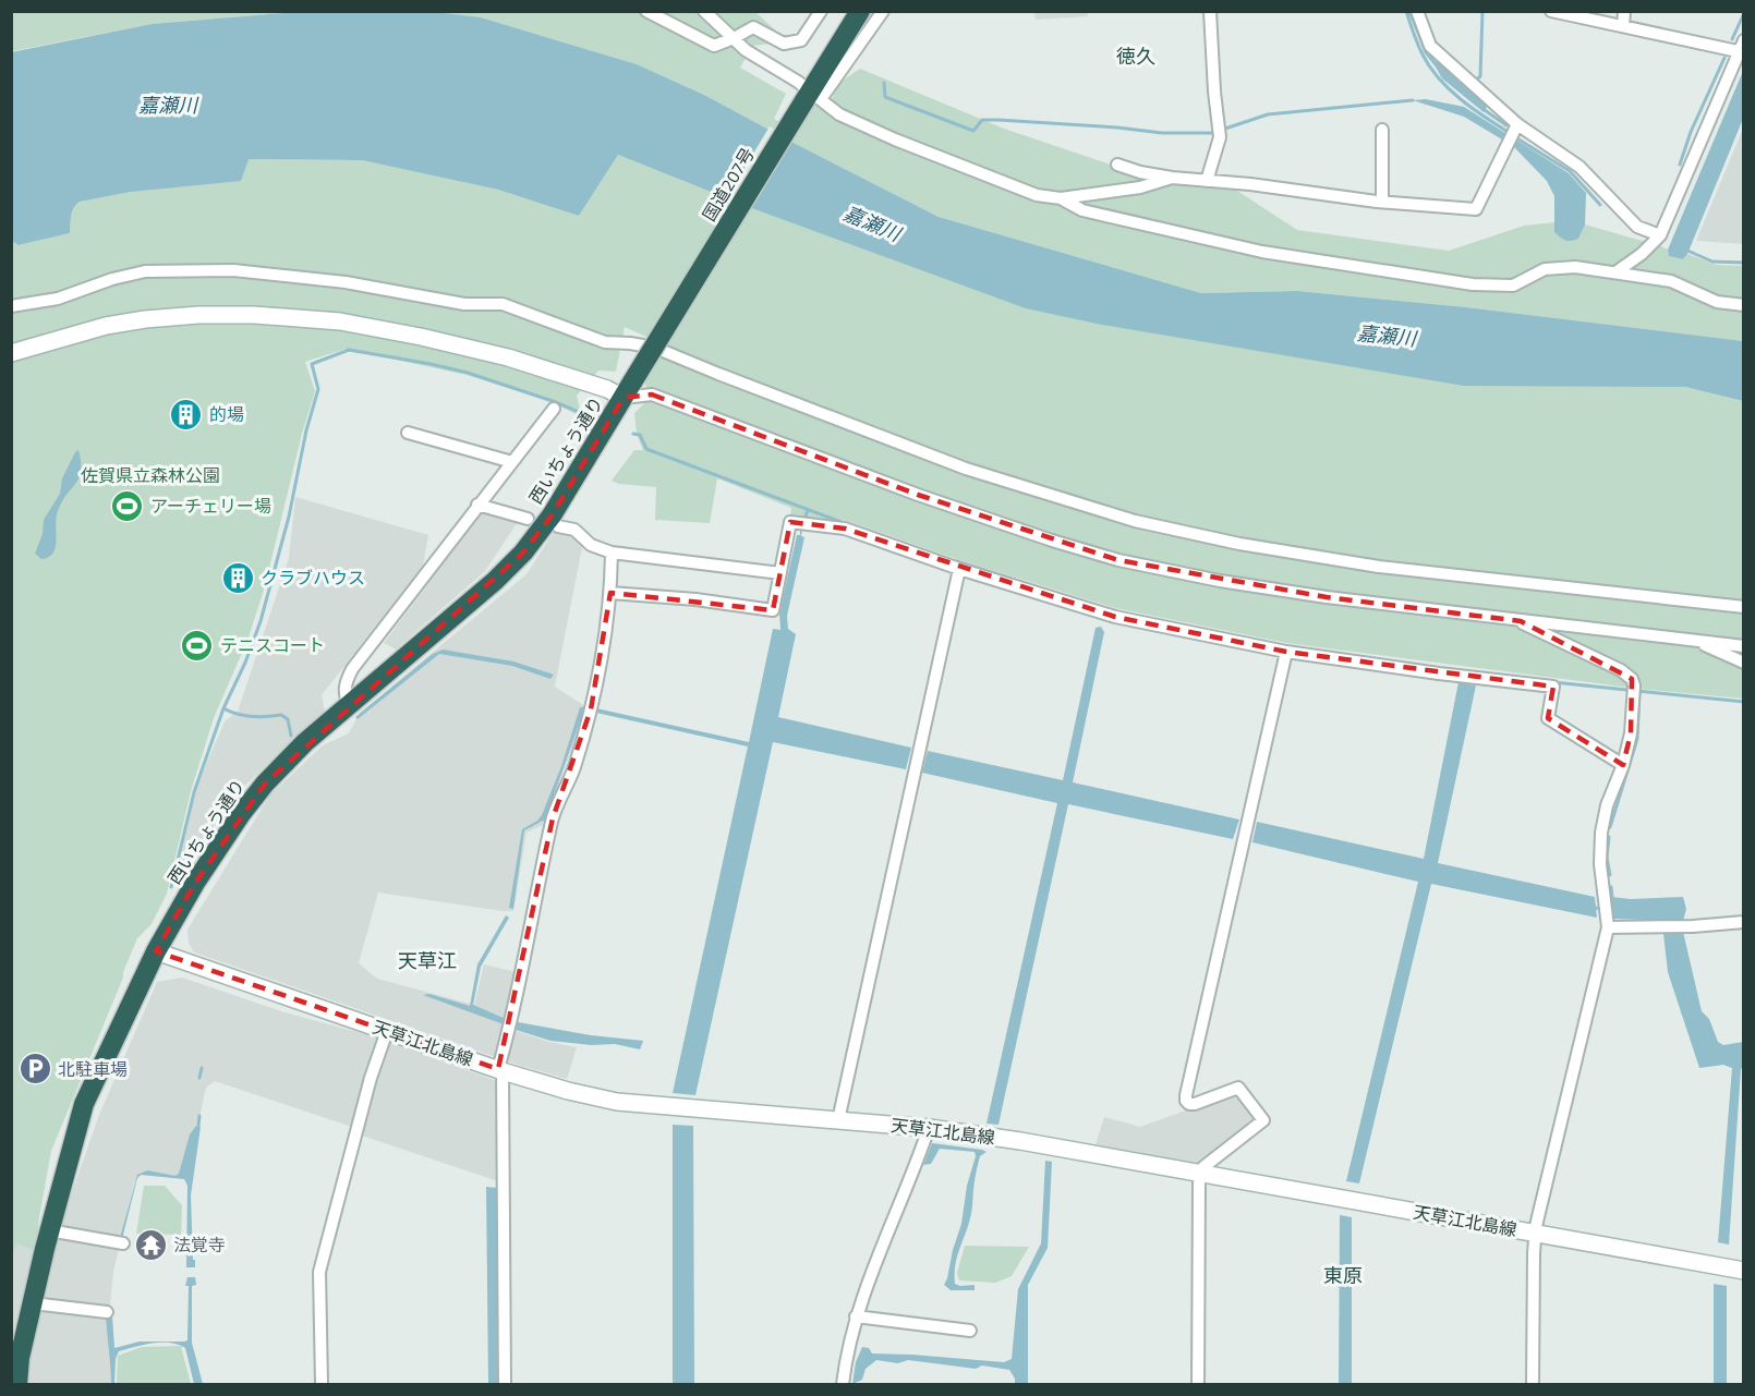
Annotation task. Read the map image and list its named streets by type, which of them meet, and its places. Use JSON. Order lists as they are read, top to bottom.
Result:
{
  "streets": {
    "highway": ["国道207号", "西いちょう通り"],
    "street": ["天草江北島線"]
  },
  "crossings": [
    ["国道207号", "西いちょう通り"],
    ["西いちょう通り", "天草江北島線"]
  ],
  "districts": ["徳久", "天草江", "東原"],
  "water": ["嘉瀬川"],
  "parks": ["佐賀県立森林公園"],
  "places": {
    "building": ["的場", "クラブハウス"],
    "sports": ["アーチェリー場", "テニスコート"],
    "parking": ["北駐車場"],
    "temple": ["法覚寺"]
  }
}
